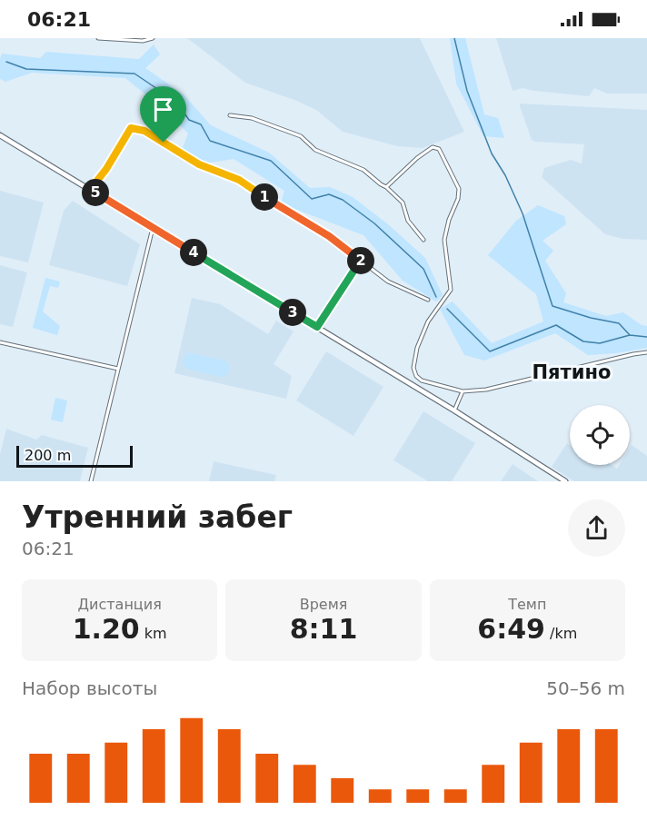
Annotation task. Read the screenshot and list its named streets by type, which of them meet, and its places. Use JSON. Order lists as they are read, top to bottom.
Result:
{
  "districts": ["Пятино"],
  "scale_bar": "200 m",
  "page": {
    "status": "06:21",
    "pins": [
      "5",
      "1",
      "4",
      "2",
      "3"
    ],
    "scale": "200 m",
    "heading": ["Утренний забег", "06:21"],
    "stats": [
      ["Дистанция", "1.20 km"],
      ["Время", "8:11"],
      ["Темп", "6:49 /km"]
    ],
    "chart": ["Набор высоты", "50–56 m"]
  }
}
